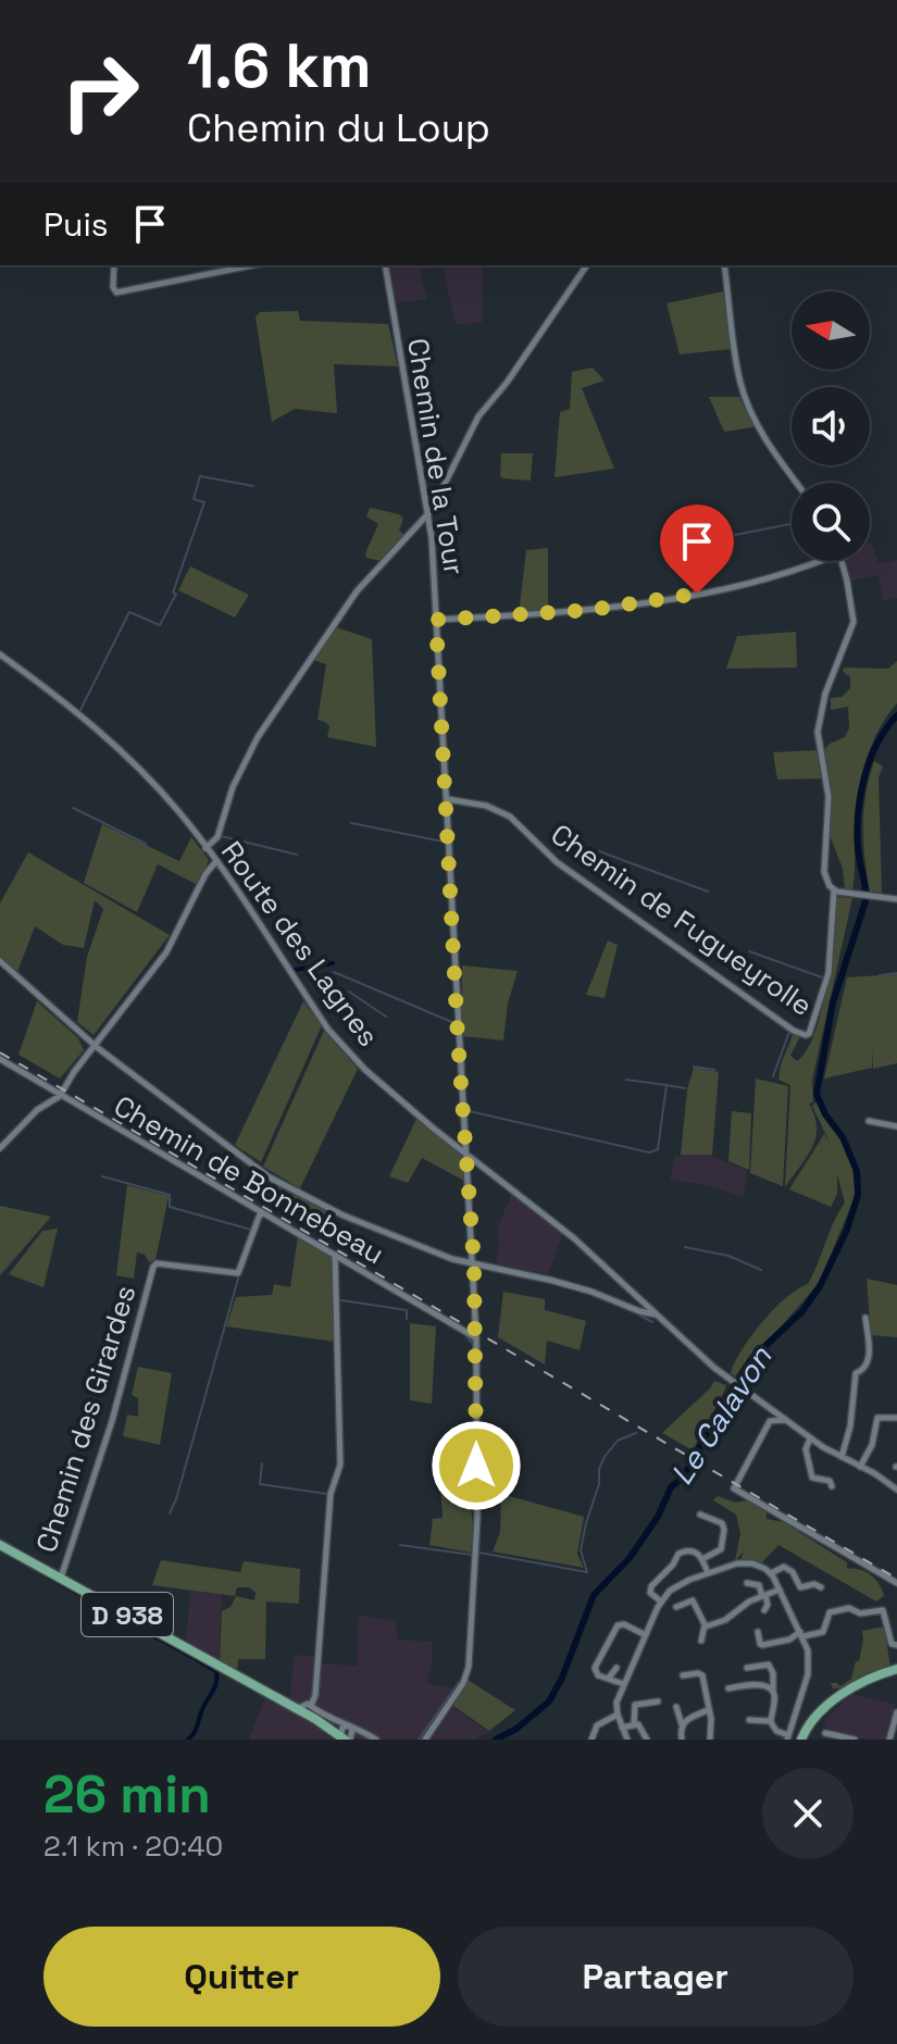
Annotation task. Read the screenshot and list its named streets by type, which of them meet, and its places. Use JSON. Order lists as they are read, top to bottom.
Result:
{
  "streets": {
    "main road": ["D 938"],
    "street": [
      "Chemin de la Tour",
      "Chemin de Fugueyrolle",
      "Route des Lagnes",
      "Chemin de Bonnebeau",
      "Chemin des Girardes"
    ]
  },
  "crossings": [
    ["Chemin de la Tour", "Chemin de Fugueyrolle"],
    ["Chemin de la Tour", "Route des Lagnes"],
    ["Chemin de la Tour", "Chemin de Bonnebeau"],
    ["Chemin de Bonnebeau", "Chemin des Girardes"],
    ["Chemin des Girardes", "D 938"]
  ],
  "water": ["Le Calavon"],
  "north": "left",
  "page": {
    "turn": ["1.6 km", "Chemin du Loup"],
    "then": "Puis",
    "heading": ["26 min", "2.1 km · 20:40"],
    "buttons": ["Quitter", "Partager"]
  }
}
